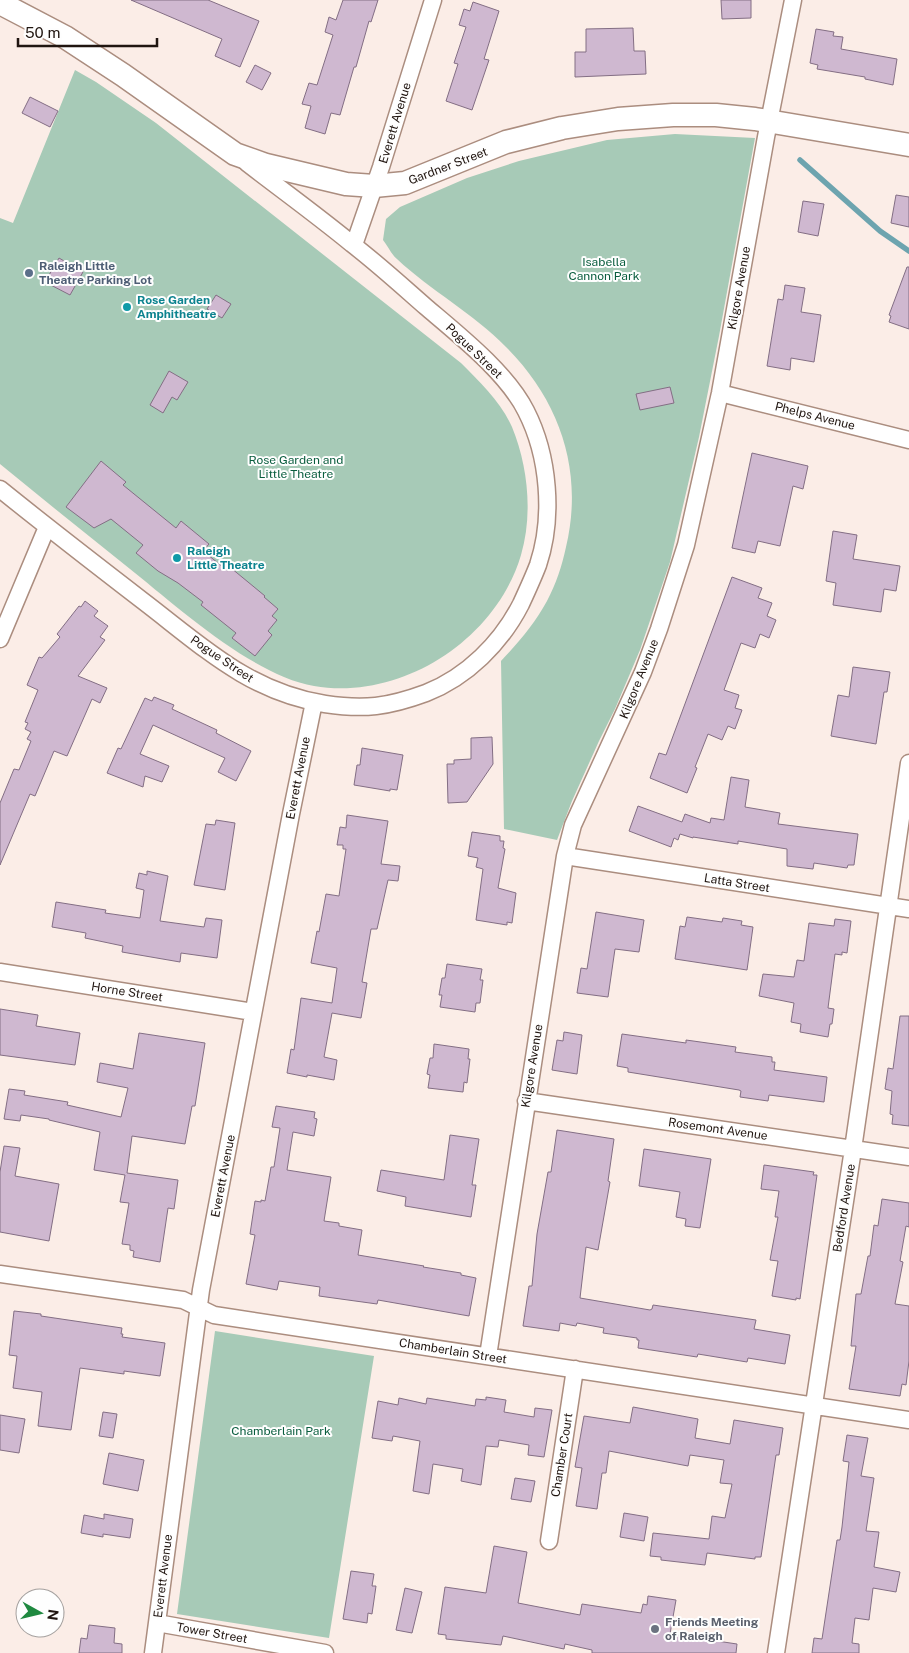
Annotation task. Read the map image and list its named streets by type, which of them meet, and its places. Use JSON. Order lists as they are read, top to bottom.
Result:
{
  "streets": {
    "street": [
      "Everett Avenue",
      "Gardner Street",
      "Kilgore Avenue",
      "Pogue Street",
      "Phelps Avenue",
      "Latta Street",
      "Horne Street",
      "Rosemont Avenue",
      "Bedford Avenue",
      "Chamberlain Street",
      "Chamber Court",
      "Tower Street"
    ]
  },
  "crossings": [
    ["Everett Avenue", "Gardner Street"],
    ["Everett Avenue", "Pogue Street"],
    ["Everett Avenue", "Horne Street"],
    ["Everett Avenue", "Chamberlain Street"],
    ["Everett Avenue", "Tower Street"],
    ["Gardner Street", "Kilgore Avenue"],
    ["Gardner Street", "Pogue Street"],
    ["Kilgore Avenue", "Phelps Avenue"],
    ["Kilgore Avenue", "Latta Street"],
    ["Kilgore Avenue", "Rosemont Avenue"],
    ["Kilgore Avenue", "Chamberlain Street"],
    ["Latta Street", "Bedford Avenue"],
    ["Rosemont Avenue", "Bedford Avenue"],
    ["Bedford Avenue", "Chamberlain Street"],
    ["Chamberlain Street", "Chamber Court"]
  ],
  "parks": ["Isabella Cannon Park", "Rose Garden and Little Theatre", "Chamberlain Park"],
  "places": [
    "Raleigh Little Theatre Parking Lot",
    "Rose Garden Amphitheatre",
    "Raleigh Little Theatre",
    "Friends Meeting of Raleigh"
  ],
  "scale_bar": "50 m",
  "north": "right"
}
